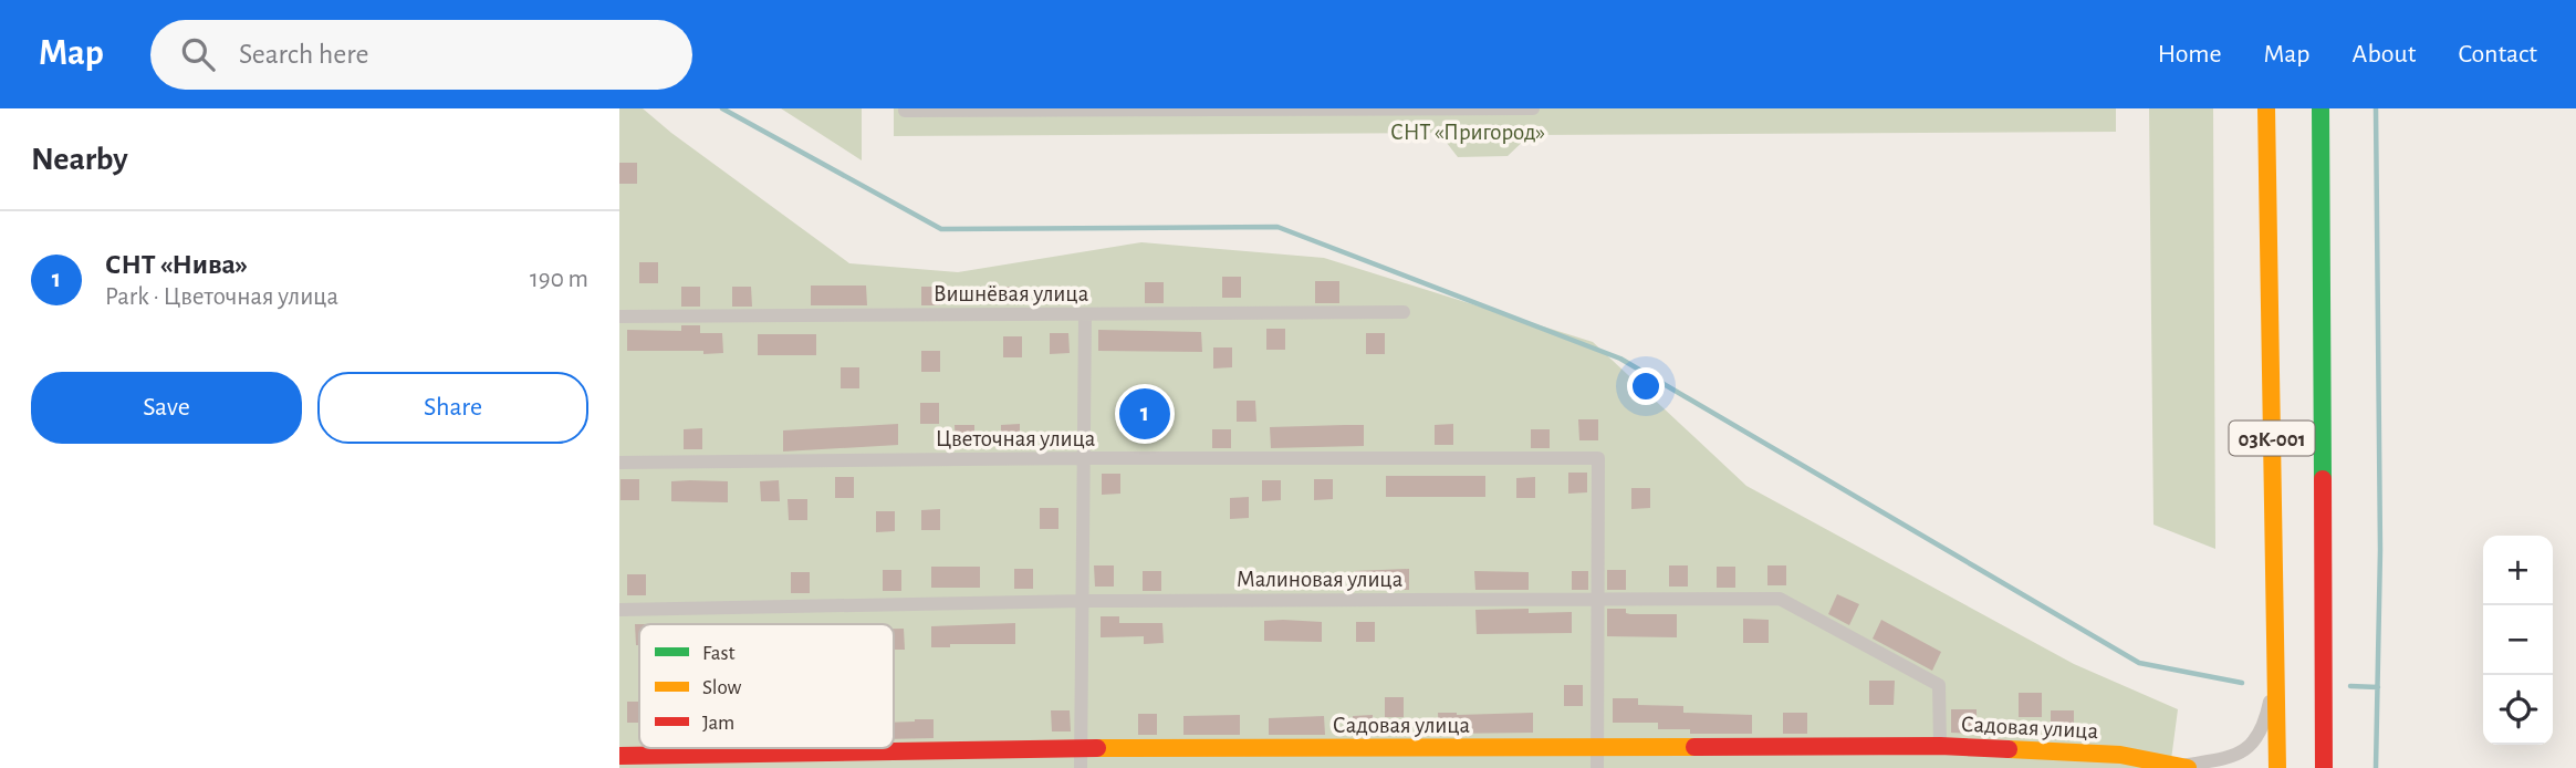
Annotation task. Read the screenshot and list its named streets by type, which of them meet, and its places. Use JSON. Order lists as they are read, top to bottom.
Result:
{
  "streets": {
    "street": [
      "Вишнёвая улица",
      "Цветочная улица",
      "03К-001",
      "Малиновая улица",
      "Садовая улица"
    ]
  },
  "crossings": [
    ["Цветочная улица", "Малиновая улица"],
    ["Малиновая улица", "Садовая улица"]
  ],
  "parks": ["СНТ «Пригород»"],
  "legend": ["Fast", "Slow", "Jam"],
  "page": {
    "header": "Map",
    "search": "Search here",
    "nav": [
      "Home",
      "Map",
      "About",
      "Contact"
    ],
    "heading": "Nearby",
    "list": [
      {
        "mark": "1",
        "name": "СНТ «Нива»",
        "note": "Park · Цветочная улица",
        "value": "190 m"
      }
    ],
    "buttons": ["Save", "Share"],
    "pins": "1",
    "map_buttons": ["+", "−"]
  }
}
